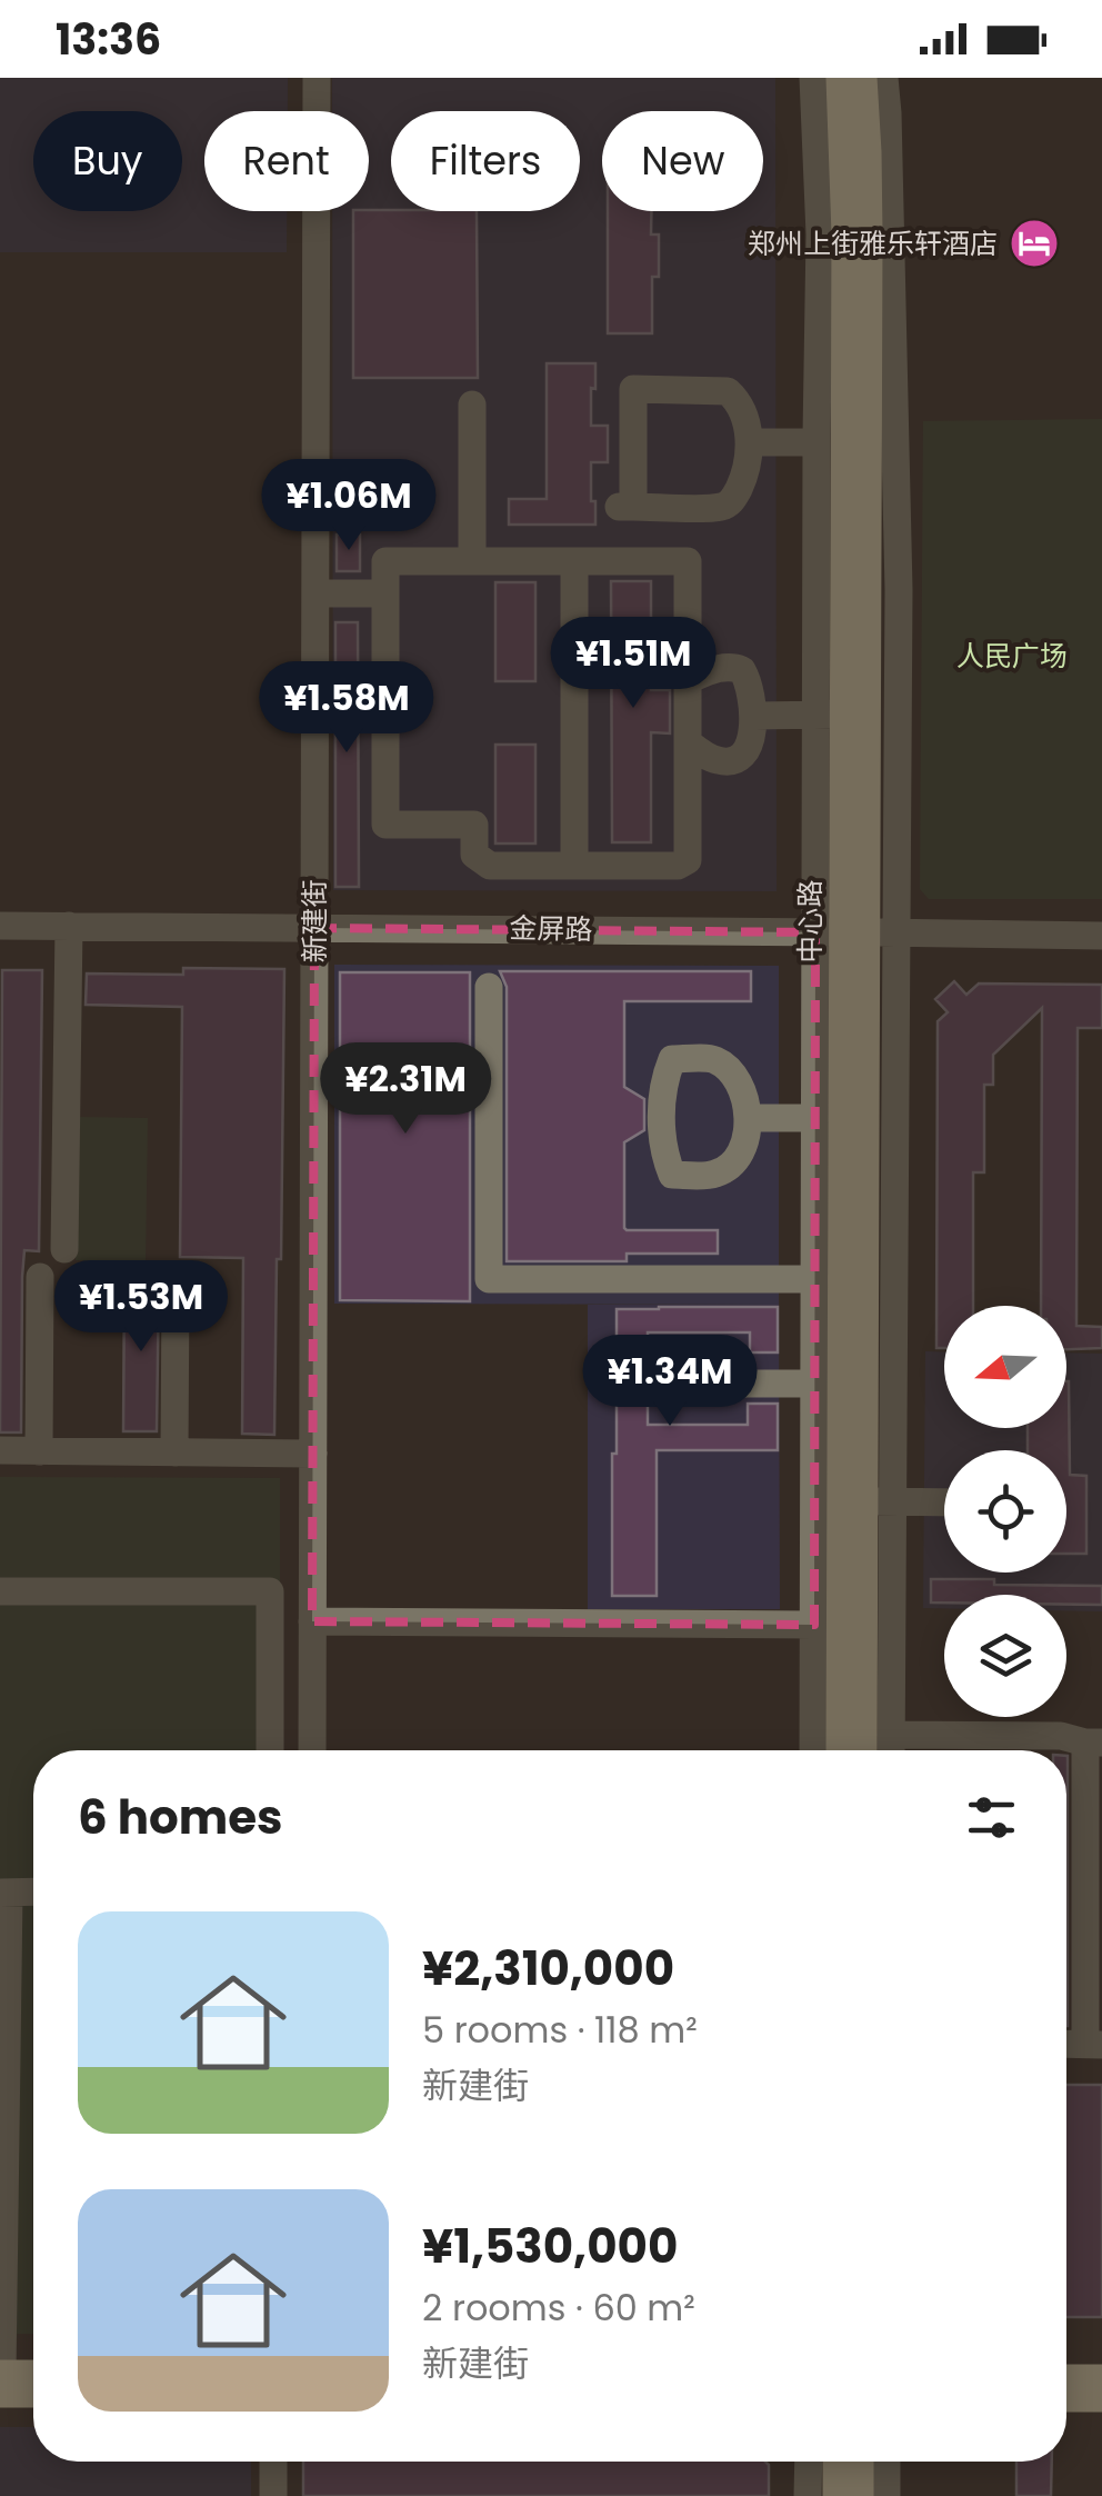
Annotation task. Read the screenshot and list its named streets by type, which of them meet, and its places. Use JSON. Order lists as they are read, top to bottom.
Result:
{
  "streets": {
    "main road": ["中心路"],
    "street": ["新建街", "金屏路"]
  },
  "crossings": [
    ["新建街", "金屏路"],
    ["中心路", "金屏路"]
  ],
  "parks": ["人民广场"],
  "places": {
    "hotel": ["郑州上街雅乐轩酒店"]
  },
  "north": "left",
  "page": {
    "status": "13:36",
    "chip": [
      "Buy",
      "Rent",
      "Filters",
      "New"
    ],
    "price": [
      "¥1.06M",
      "¥1.51M",
      "¥1.58M",
      "¥2.31M",
      "¥1.53M",
      "¥1.34M"
    ],
    "heading": "6 homes",
    "list": [
      {
        "name": "¥2,310,000",
        "note": "5 rooms · 118 m² · 新建街"
      },
      {
        "name": "¥1,530,000",
        "note": "2 rooms · 60 m² · 新建街"
      }
    ]
  }
}
